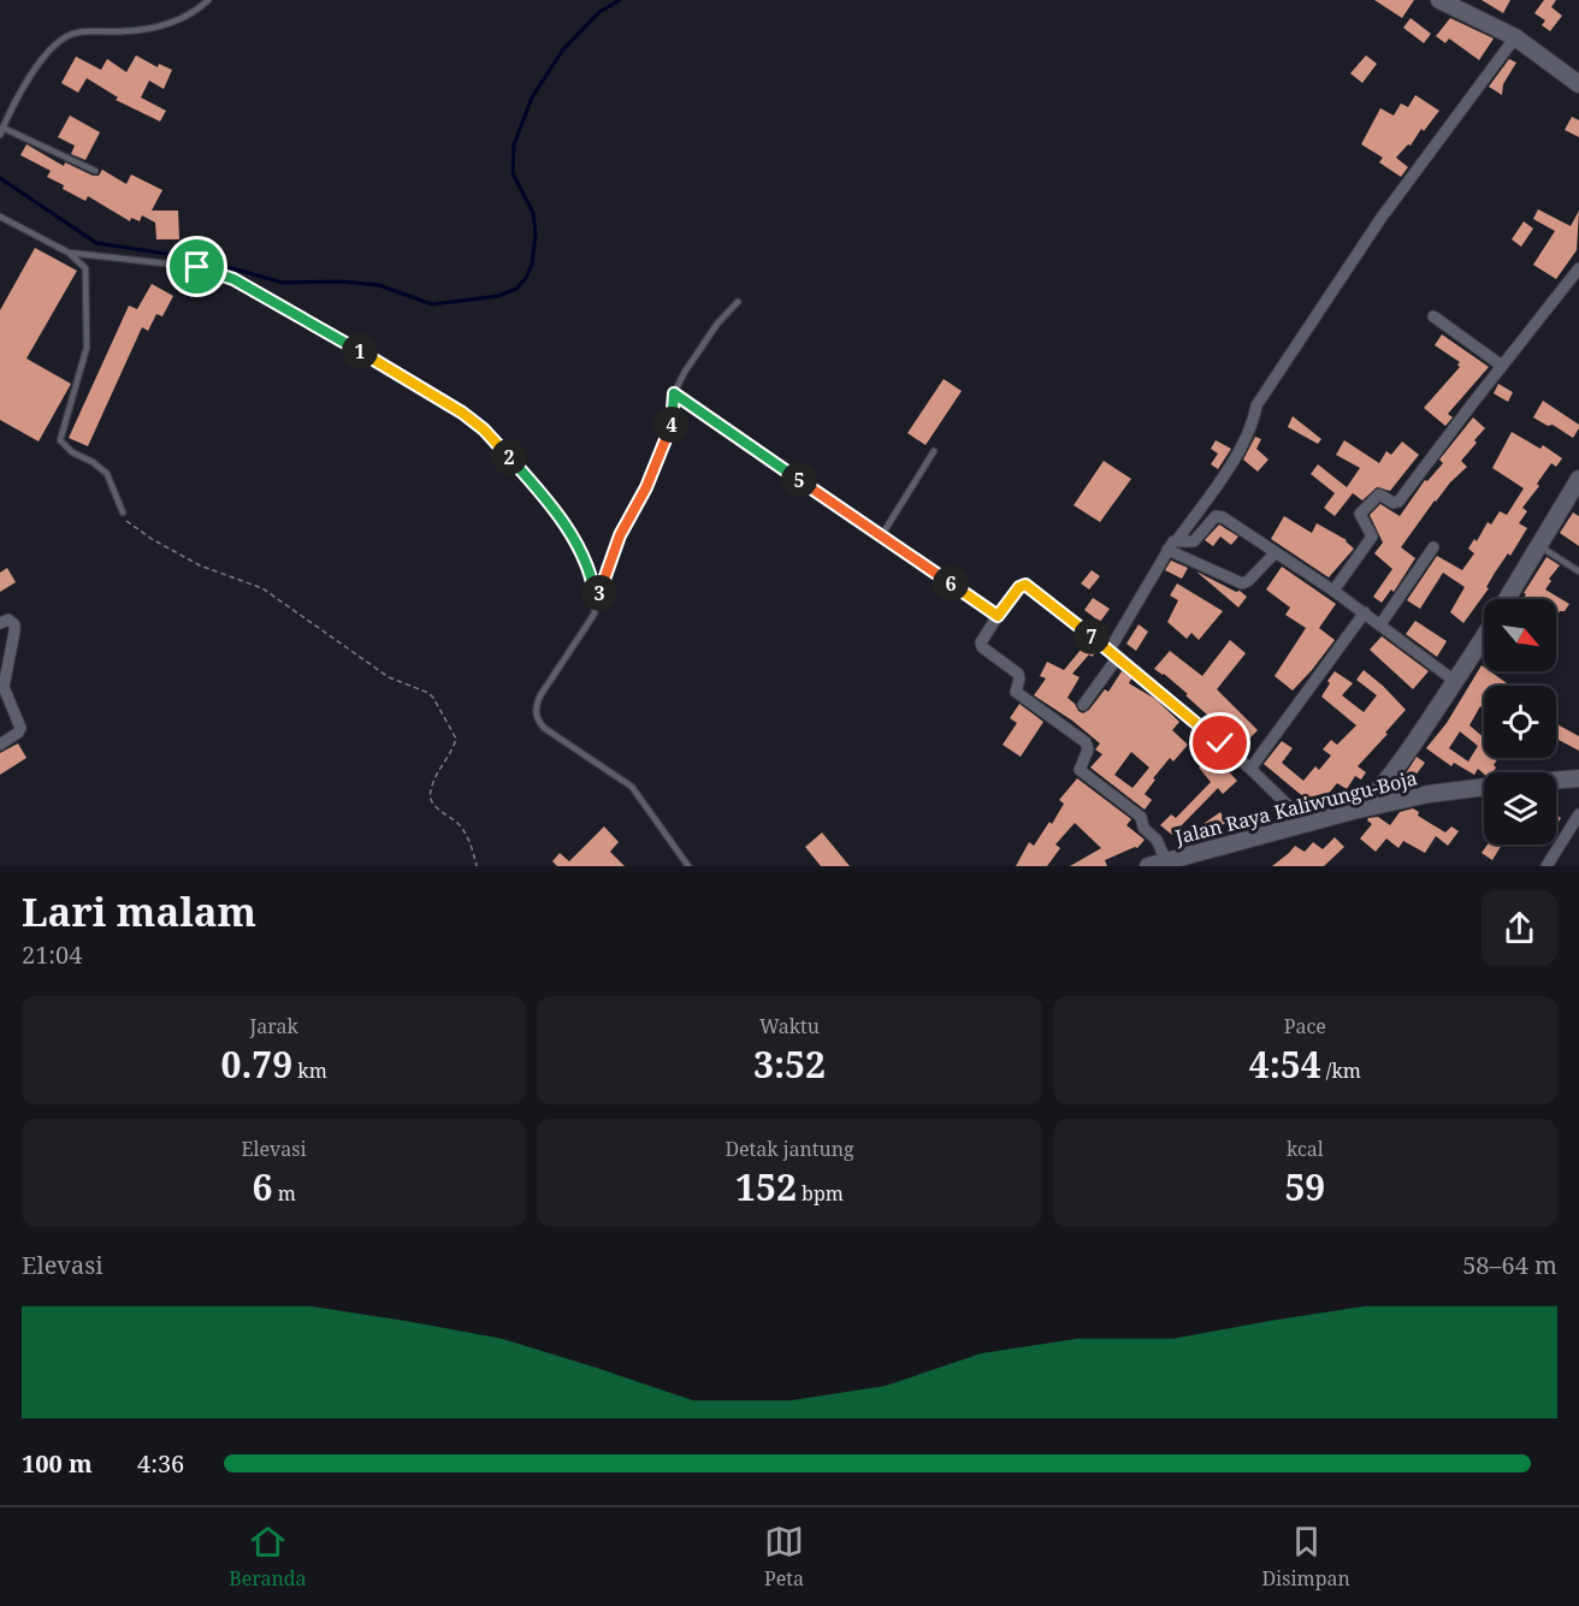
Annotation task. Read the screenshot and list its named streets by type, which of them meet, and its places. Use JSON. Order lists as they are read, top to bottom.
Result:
{
  "streets": {
    "street": ["Jalan Raya Kaliwungu-Boja"]
  },
  "north": "bottom right",
  "page": {
    "pins": [
      "1",
      "4",
      "2",
      "5",
      "6",
      "3",
      "7"
    ],
    "heading": ["Lari malam", "21:04"],
    "stats": [
      ["Jarak", "0.79 km"],
      ["Waktu", "3:52"],
      ["Pace", "4:54 /km"],
      ["Elevasi", "6 m"],
      ["Detak jantung", "152 bpm"],
      ["kcal", "59"]
    ],
    "chart": ["Elevasi", "58–64 m"],
    "list": [
      {
        "name": "100 m",
        "note": "4:36"
      }
    ],
    "tabs": ["Beranda", "Peta", "Disimpan"]
  }
}
